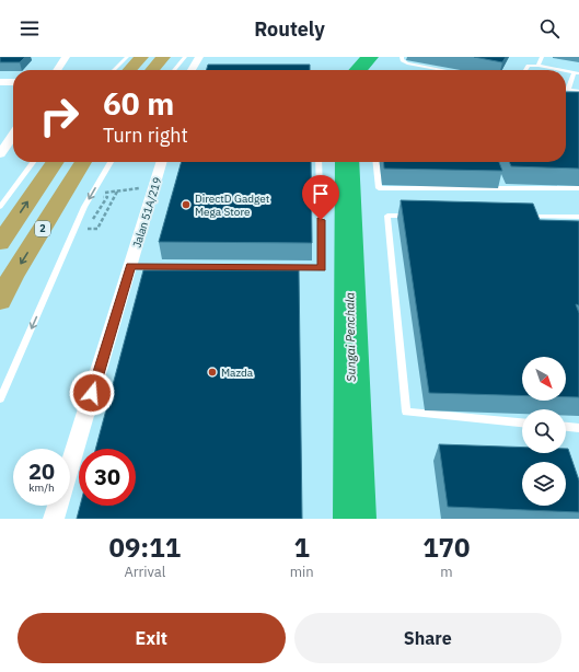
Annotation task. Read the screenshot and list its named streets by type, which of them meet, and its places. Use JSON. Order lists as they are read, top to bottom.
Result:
{
  "streets": {
    "highway": ["2"],
    "street": ["Jalan 51A/219"]
  },
  "water": ["Sungai Penchala"],
  "places": ["DirectD Gadget Mega Store", "Mazda"],
  "north": "bottom right",
  "page": {
    "header": "Routely",
    "turn": ["60 m", "Turn right"],
    "speed": "20 km/h",
    "limit": "30",
    "eta": [
      "09:11",
      "Arrival",
      "1",
      "min",
      "170",
      "m"
    ],
    "buttons": ["Exit", "Share"]
  }
}
